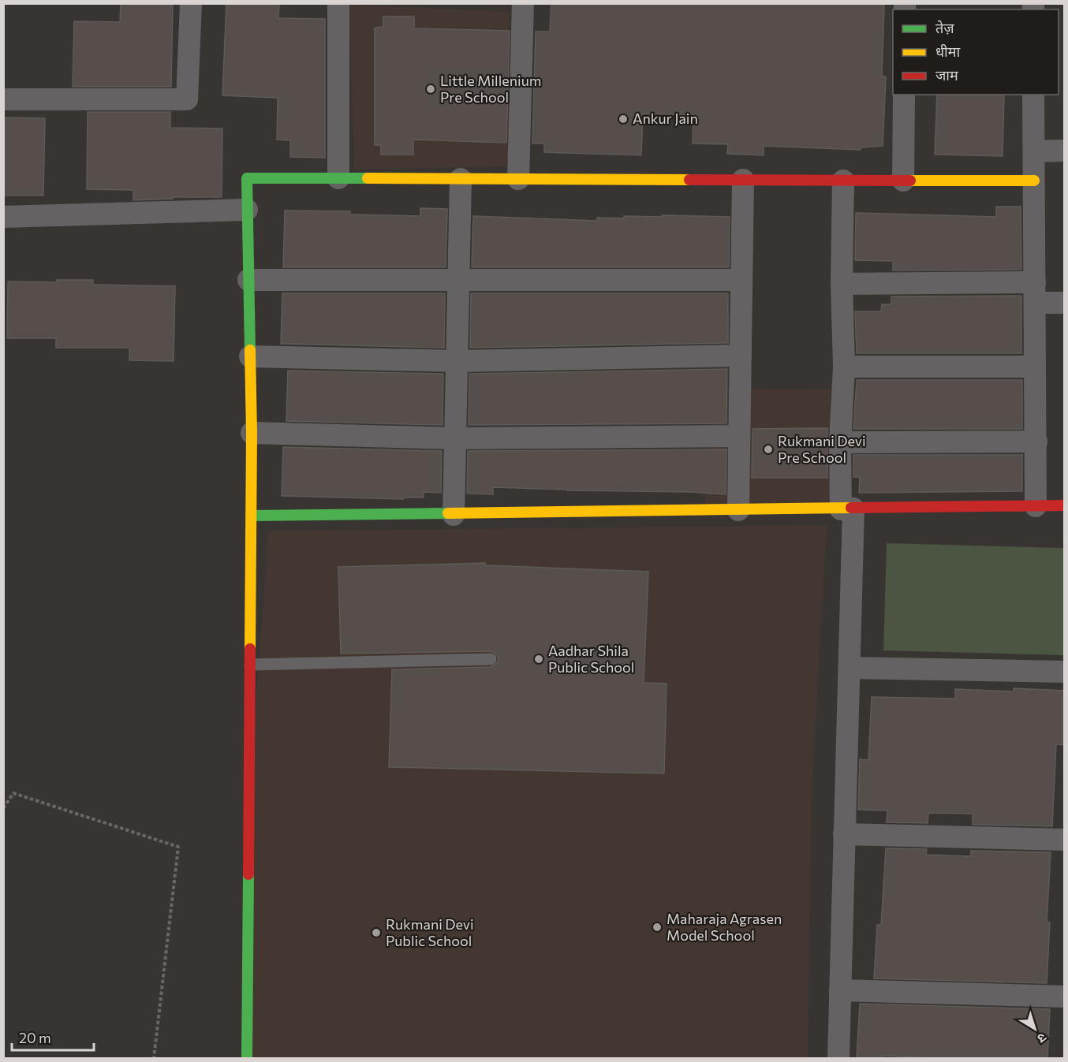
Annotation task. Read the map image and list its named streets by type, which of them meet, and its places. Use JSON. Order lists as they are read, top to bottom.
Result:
{
  "places": [
    "Little Millenium Pre School",
    "Ankur Jain",
    "Rukmani Devi Pre School",
    "Aadhar Shila Public School",
    "Maharaja Agrasen Model School",
    "Rukmani Devi Public School"
  ],
  "legend": ["तेज़", "धीमा", "जाम"],
  "scale_bar": "20 m",
  "north": "bottom right"
}
